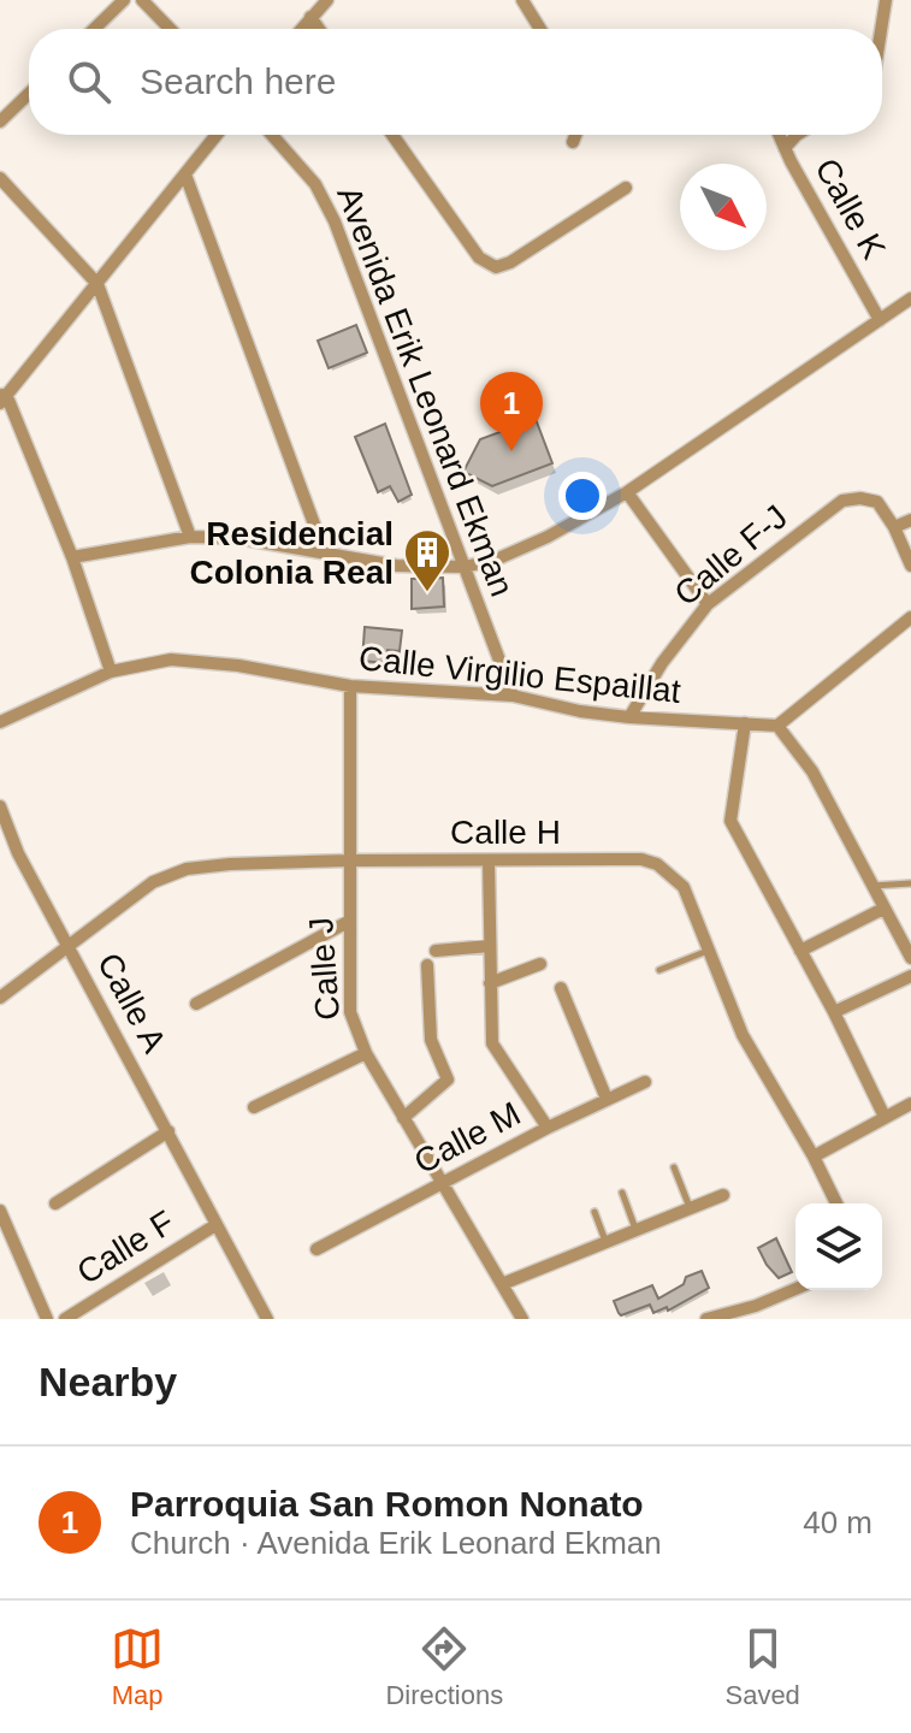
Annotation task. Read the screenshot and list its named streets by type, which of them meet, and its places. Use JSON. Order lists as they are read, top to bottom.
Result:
{
  "streets": {
    "street": [
      "Calle K",
      "Avenida Erik Leonard Ekman",
      "Calle F-J",
      "Calle Virgilio Espaillat",
      "Calle H",
      "Calle J",
      "Calle A",
      "Calle M",
      "Calle F"
    ]
  },
  "crossings": [
    ["Avenida Erik Leonard Ekman", "Calle Virgilio Espaillat"],
    ["Calle F-J", "Calle Virgilio Espaillat"],
    ["Calle Virgilio Espaillat", "Calle J"],
    ["Calle H", "Calle J"],
    ["Calle H", "Calle A"],
    ["Calle J", "Calle M"],
    ["Calle A", "Calle F"]
  ],
  "places": {
    "building": ["Residencial Colonia Real"]
  },
  "north": "bottom right",
  "page": {
    "search": "Search here",
    "pins": "1",
    "heading": "Nearby",
    "list": [
      {
        "mark": "1",
        "name": "Parroquia San Romon Nonato",
        "note": "Church · Avenida Erik Leonard Ekman",
        "value": "40 m"
      }
    ],
    "nav": ["Map", "Directions", "Saved"]
  }
}
